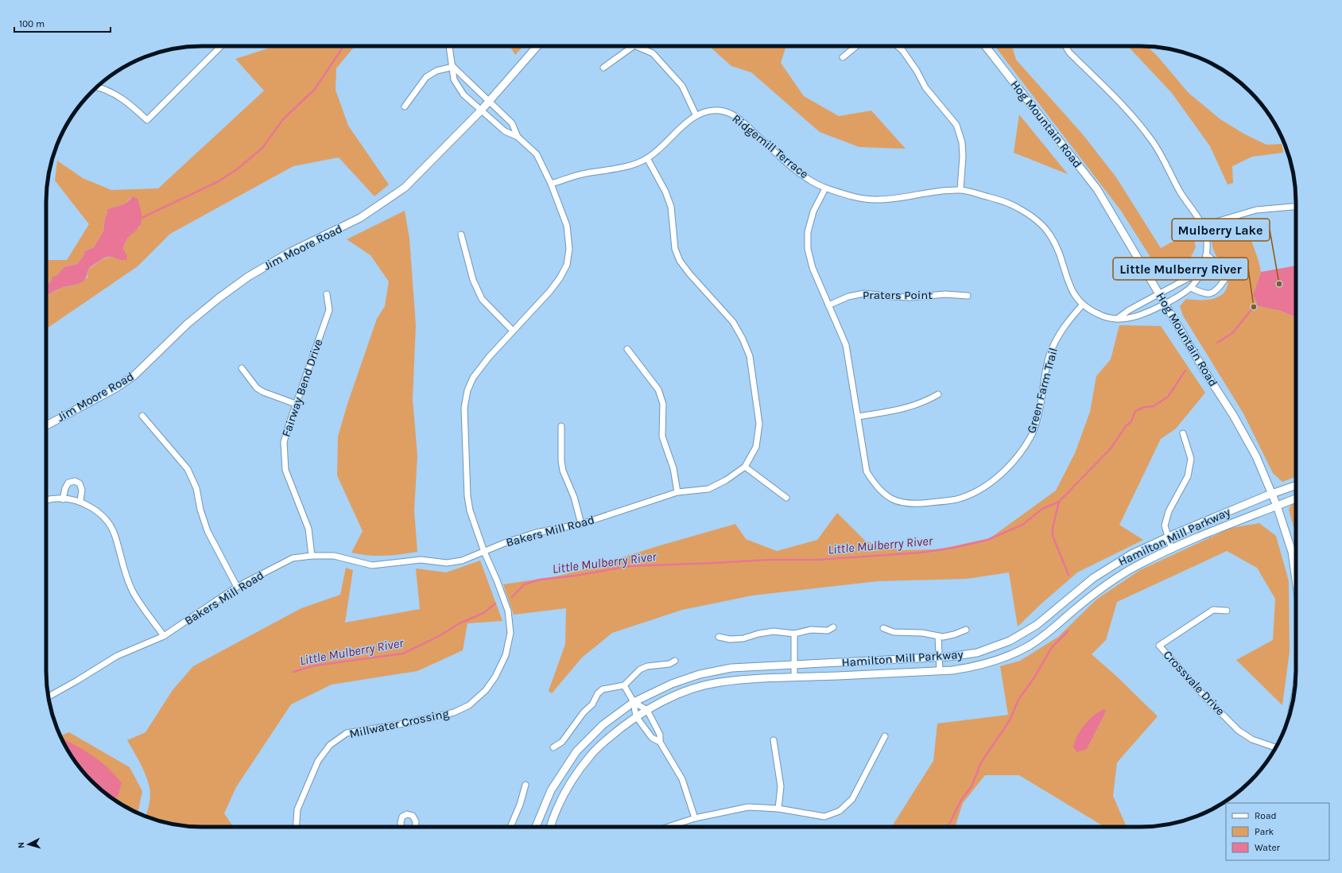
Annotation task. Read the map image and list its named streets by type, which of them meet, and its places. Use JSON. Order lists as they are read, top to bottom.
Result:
{
  "streets": {
    "street": [
      "Hog Mountain Road",
      "Ridgemill Terrace",
      "Jim Moore Road",
      "Praters Point",
      "Fairway Bend Drive",
      "Green Farm Trail",
      "Bakers Mill Road",
      "Hamilton Mill Parkway",
      "Crossvale Drive",
      "Millwater Crossing"
    ]
  },
  "crossings": [
    ["Hog Mountain Road", "Ridgemill Terrace"],
    ["Hog Mountain Road", "Hamilton Mill Parkway"],
    ["Ridgemill Terrace", "Green Farm Trail"],
    ["Ridgemill Terrace", "Bakers Mill Road"],
    ["Ridgemill Terrace", "Millwater Crossing"],
    ["Fairway Bend Drive", "Bakers Mill Road"],
    ["Bakers Mill Road", "Millwater Crossing"]
  ],
  "water": ["Little Mulberry River"],
  "places": ["Mulberry Lake", "Little Mulberry River"],
  "legend": ["Road", "Park", "Water"],
  "scale_bar": "100 m",
  "north": "left"
}
